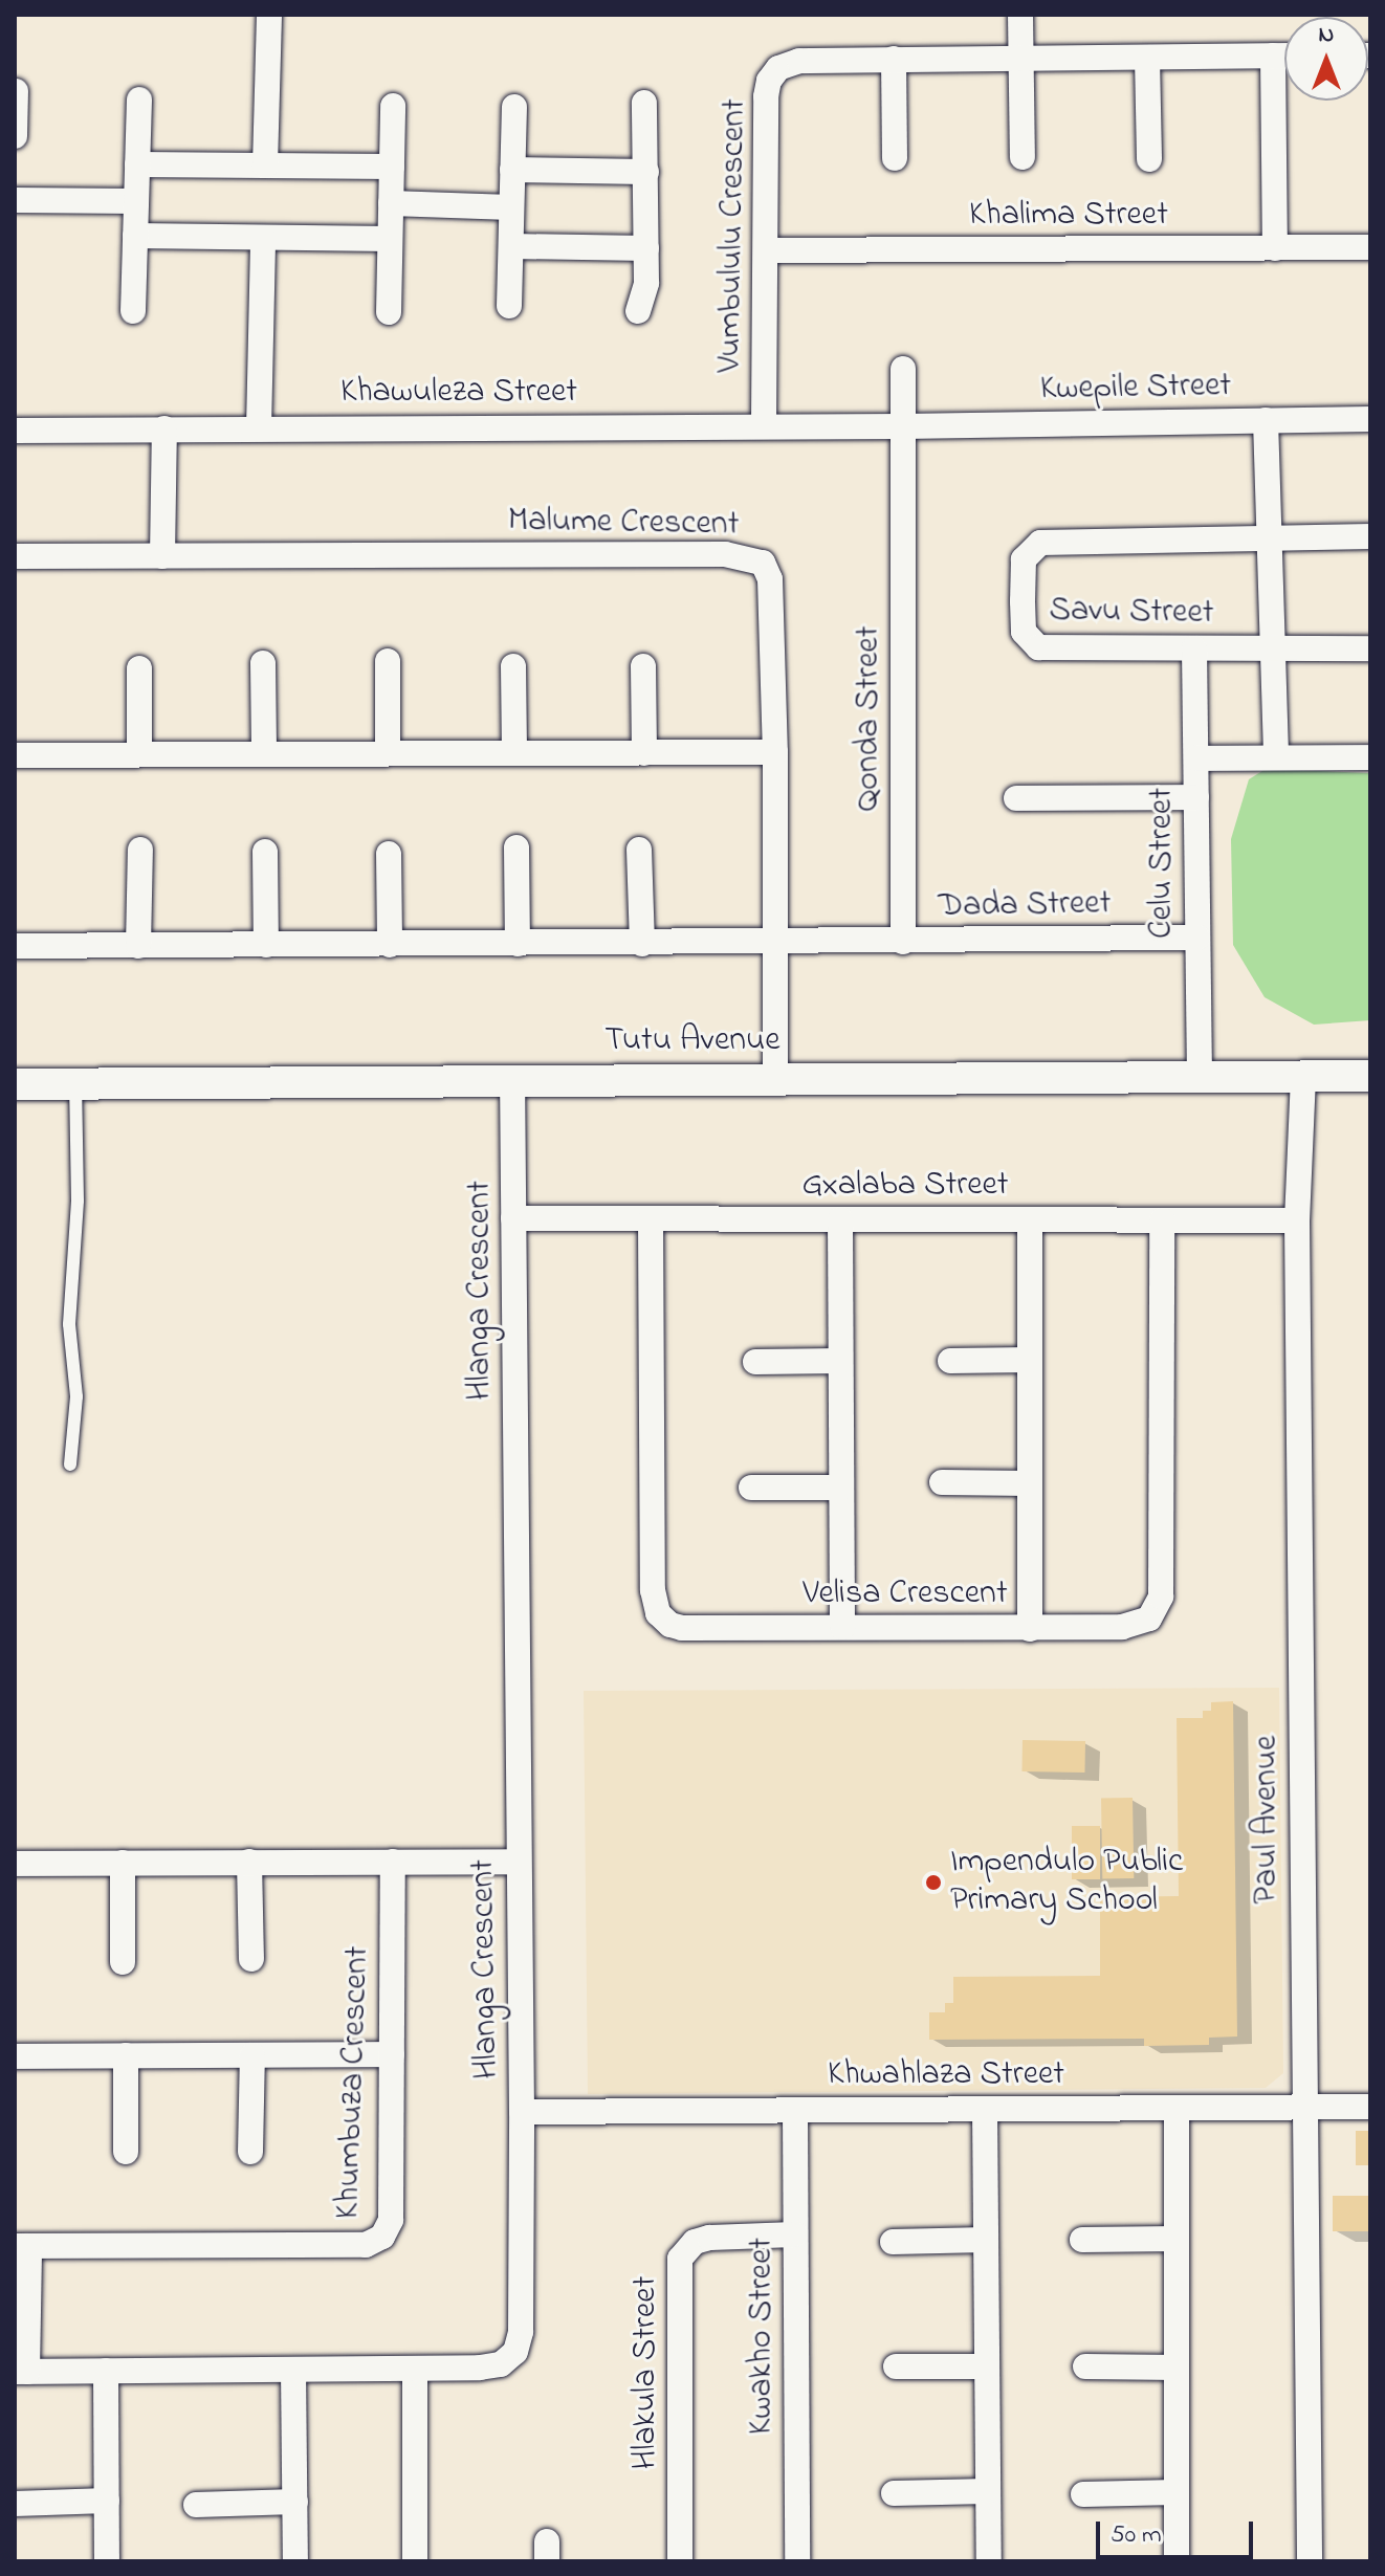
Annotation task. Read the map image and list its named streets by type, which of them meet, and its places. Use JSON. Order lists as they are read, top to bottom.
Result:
{
  "streets": {
    "street": [
      "Khalima Street",
      "Vumbululu Crescent",
      "Kwepile Street",
      "Khawuleza Street",
      "Malume Crescent",
      "Savu Street",
      "Qonda Street",
      "Celu Street",
      "Dada Street",
      "Tutu Avenue",
      "Gxalaba Street",
      "Hlanga Crescent",
      "Velisa Crescent",
      "Paul Avenue",
      "Khwahlaza Street",
      "Khumbuza Crescent",
      "Kwakho Street",
      "Hlakula Street"
    ]
  },
  "crossings": [
    ["Khalima Street", "Vumbululu Crescent"],
    ["Vumbululu Crescent", "Khawuleza Street"],
    ["Kwepile Street", "Khawuleza Street"],
    ["Kwepile Street", "Qonda Street"],
    ["Khawuleza Street", "Qonda Street"],
    ["Malume Crescent", "Tutu Avenue"],
    ["Savu Street", "Celu Street"],
    ["Qonda Street", "Dada Street"],
    ["Celu Street", "Dada Street"],
    ["Celu Street", "Tutu Avenue"],
    ["Tutu Avenue", "Hlanga Crescent"],
    ["Tutu Avenue", "Paul Avenue"],
    ["Gxalaba Street", "Hlanga Crescent"],
    ["Gxalaba Street", "Velisa Crescent"],
    ["Gxalaba Street", "Paul Avenue"],
    ["Hlanga Crescent", "Khwahlaza Street"],
    ["Paul Avenue", "Khwahlaza Street"],
    ["Khwahlaza Street", "Kwakho Street"],
    ["Kwakho Street", "Hlakula Street"]
  ],
  "places": ["Impendulo Public Primary School"],
  "scale_bar": "50 m",
  "north": "top"
}
